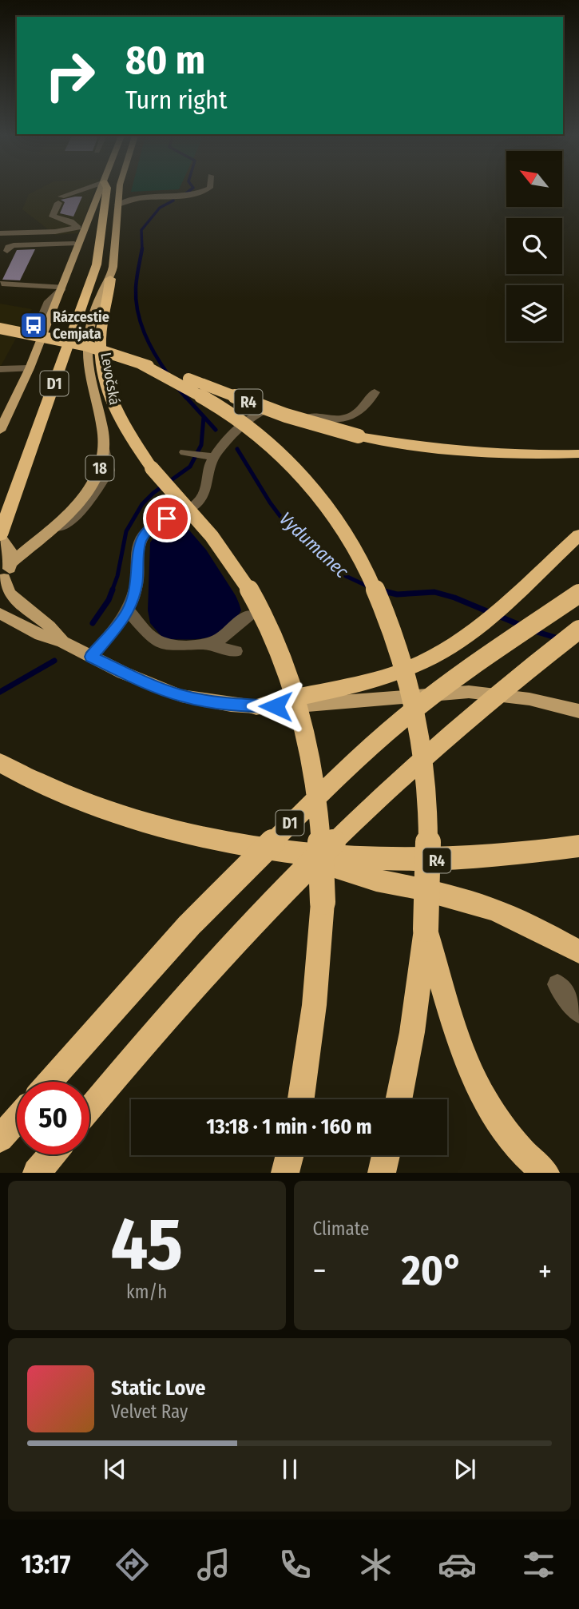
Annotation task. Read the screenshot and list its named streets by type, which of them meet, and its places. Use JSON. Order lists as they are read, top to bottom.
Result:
{
  "streets": {
    "highway": ["D1", "R4"],
    "main road": ["Levočská", "18"]
  },
  "water": ["Vydumanec"],
  "places": {
    "bus stop": ["Rázcestie Cemjata"]
  },
  "north": "top left",
  "page": {
    "turn": ["80 m", "Turn right"],
    "limit": "50",
    "trip": "13:18 · 1 min · 160 m",
    "tile": [
      ["45", "km/h"],
      "Climate"
    ],
    "heat": ["−", "20°", "+"],
    "song": ["Static Love", "Velvet Ray"],
    "tabs": "13:17"
  }
}
